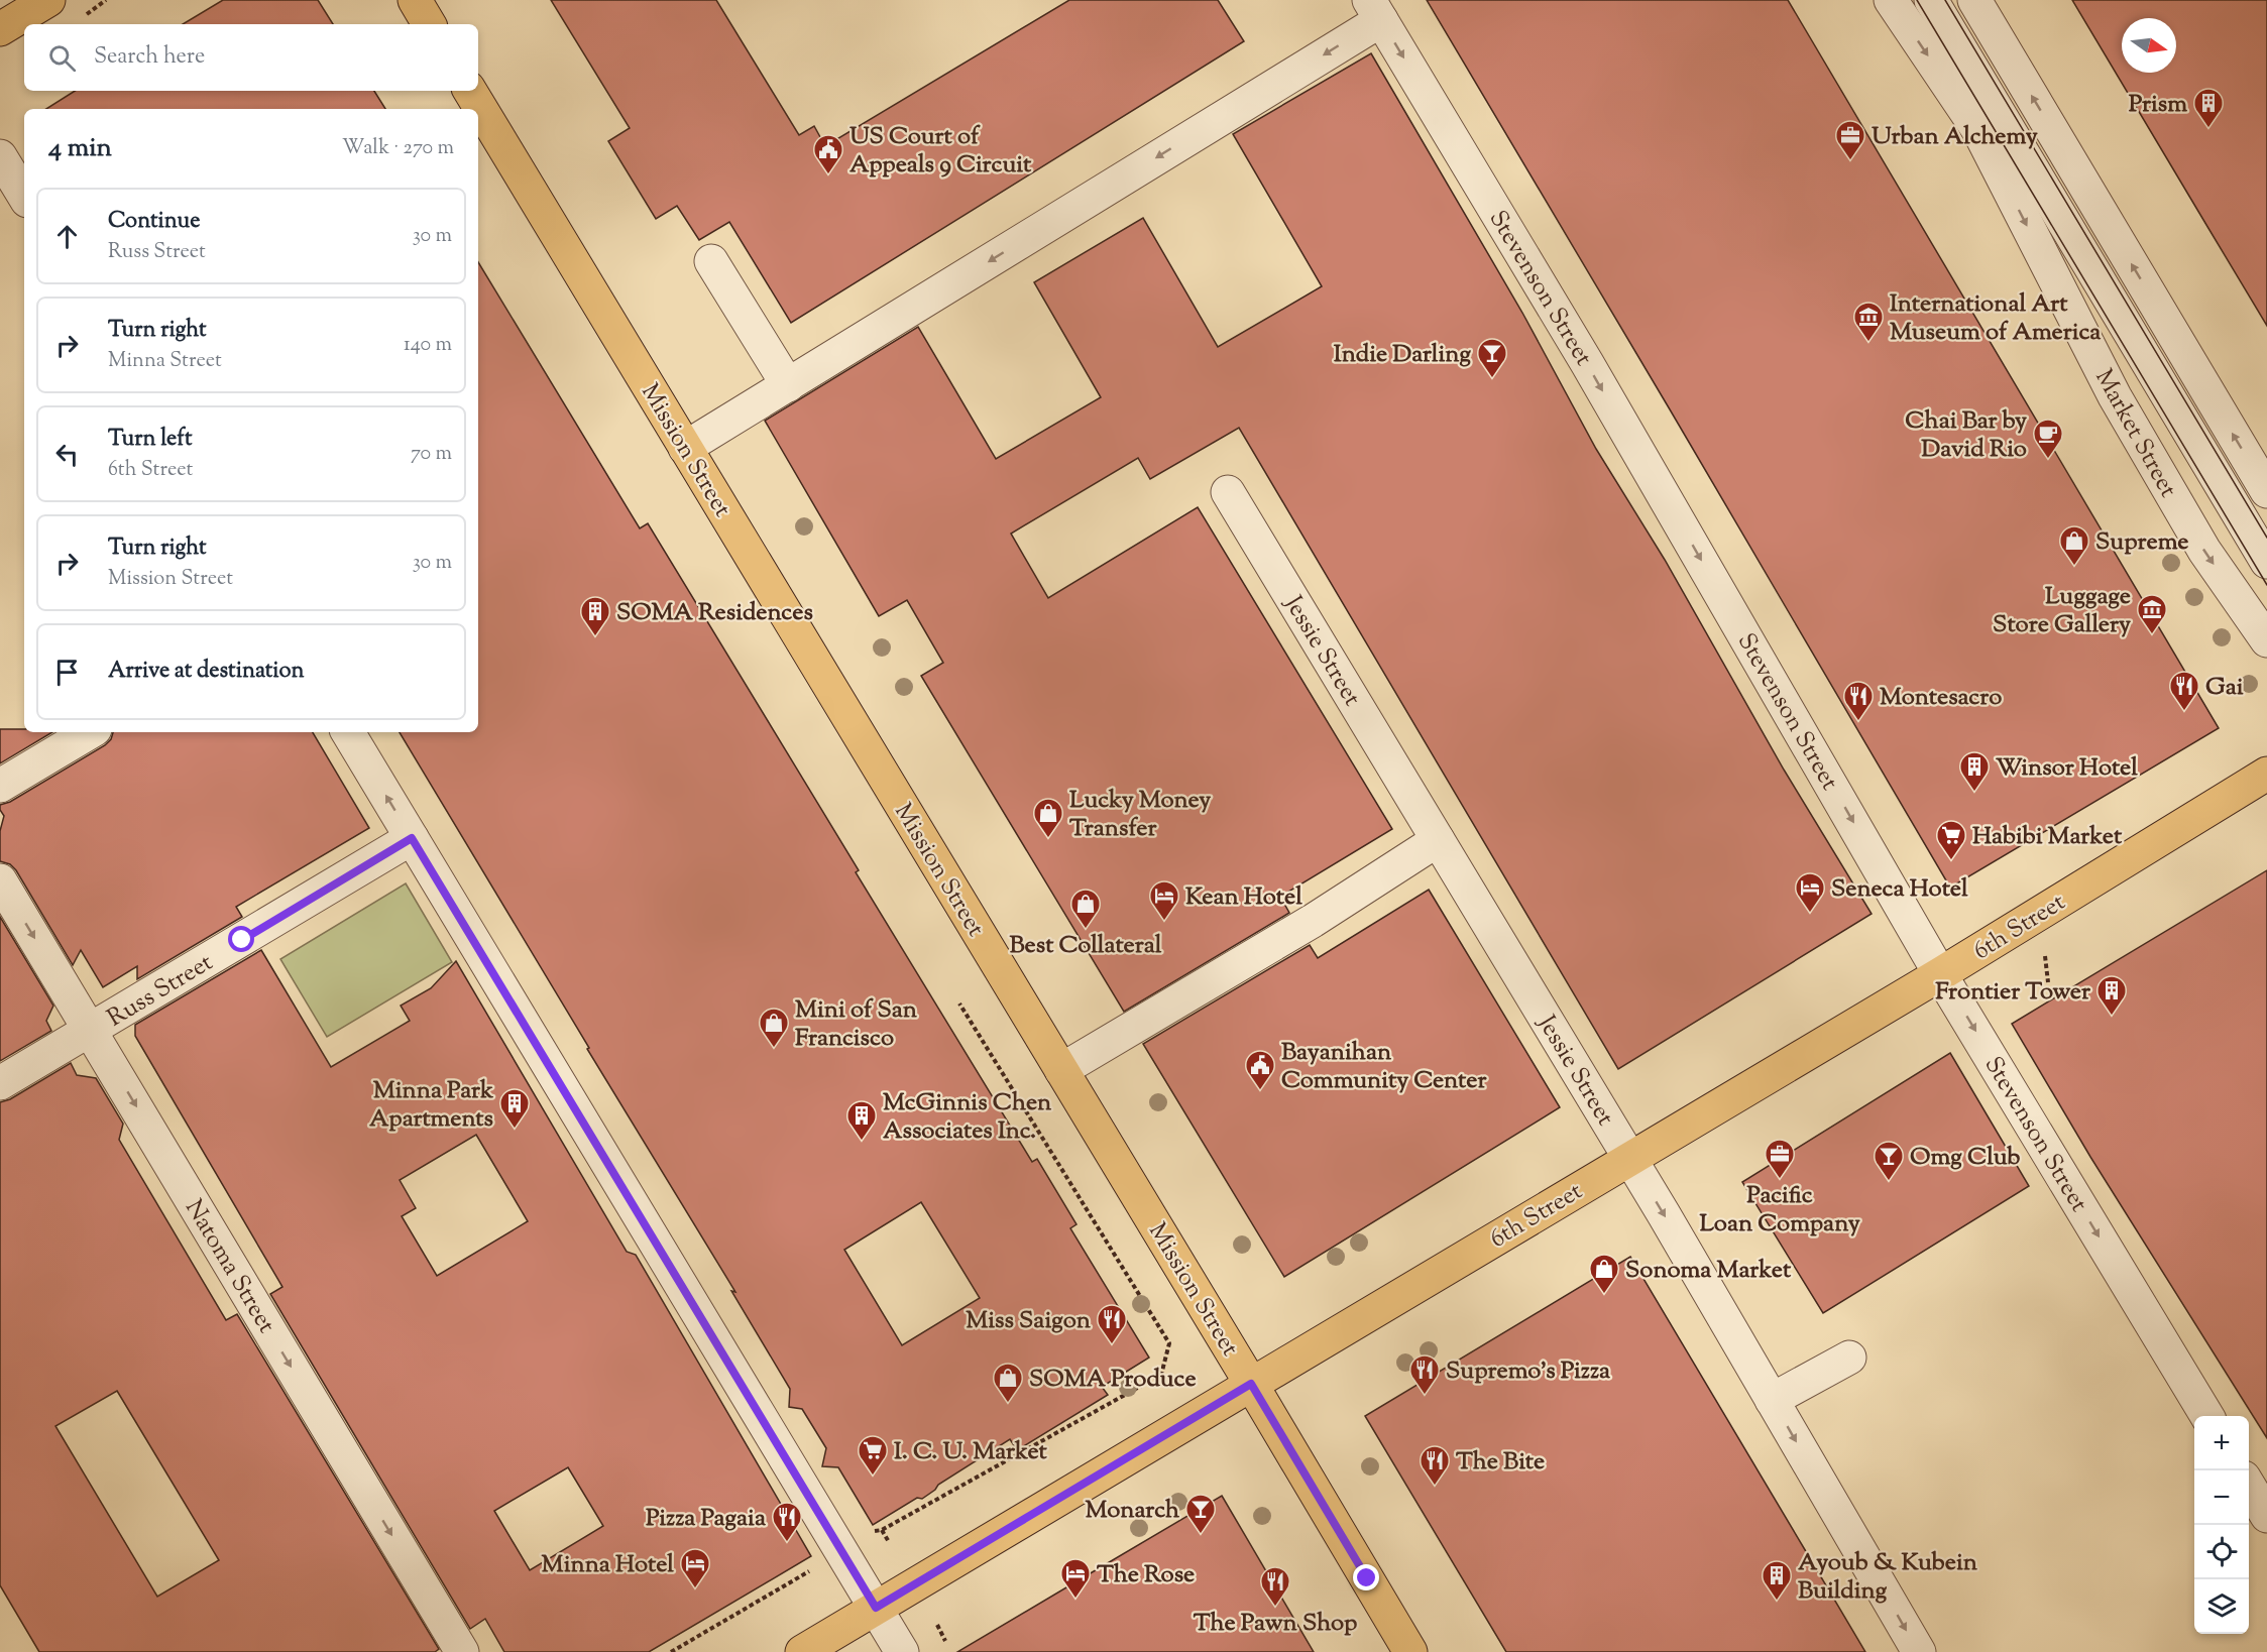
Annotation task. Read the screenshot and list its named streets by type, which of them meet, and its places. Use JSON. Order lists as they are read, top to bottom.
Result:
{
  "streets": {
    "main road": ["Mission Street", "6th Street"],
    "street": [
      "Stevenson Street",
      "Market Street",
      "Jessie Street",
      "Russ Street",
      "Natoma Street"
    ]
  },
  "crossings": [
    ["Stevenson Street", "6th Street"],
    ["Mission Street", "6th Street"],
    ["Jessie Street", "6th Street"],
    ["Russ Street", "Natoma Street"]
  ],
  "one_way": ["Stevenson Street", "Jessie Street", "Natoma Street"],
  "places": {
    "building": [
      "Prism",
      "SOMA Residences",
      "Winsor Hotel",
      "Frontier Tower",
      "Minna Park Apartments",
      "McGinnis Chen Associates Inc.",
      "Ayoub & Kubein Building"
    ],
    "office": ["Urban Alchemy", "Pacific Loan Company"],
    "public building": ["US Court of Appeals 9 Circuit", "Bayanihan Community Center"],
    "museum": ["International Art Museum of America", "Luggage Store Gallery"],
    "bar": ["Indie Darling", "Omg Club", "Monarch"],
    "cafe": ["Chai Bar by David Rio"],
    "shop": [
      "Supreme",
      "Lucky Money Transfer",
      "Best Collateral",
      "Mini of San Francisco",
      "Sonoma Market",
      "SOMA Produce"
    ],
    "restaurant": [
      "Gai",
      "Montesacro",
      "Miss Saigon",
      "Supremo's Pizza",
      "The Bite",
      "Pizza Pagaia",
      "The Pawn Shop"
    ],
    "supermarket": ["Habibi Market", "I. C. U. Market"],
    "hotel": [
      "Seneca Hotel",
      "Kean Hotel",
      "Minna Hotel",
      "The Rose"
    ]
  },
  "north": "right",
  "page": {
    "search": "Search here",
    "heading": ["4 min", "Walk · 270 m"],
    "list": [
      ["Continue", "Russ Street", "30 m"],
      ["Turn right", "Minna Street", "140 m"],
      ["Turn left", "6th Street", "70 m"],
      ["Turn right", "Mission Street", "30 m"],
      "Arrive at destination"
    ],
    "map_buttons": ["+", "−"]
  }
}
